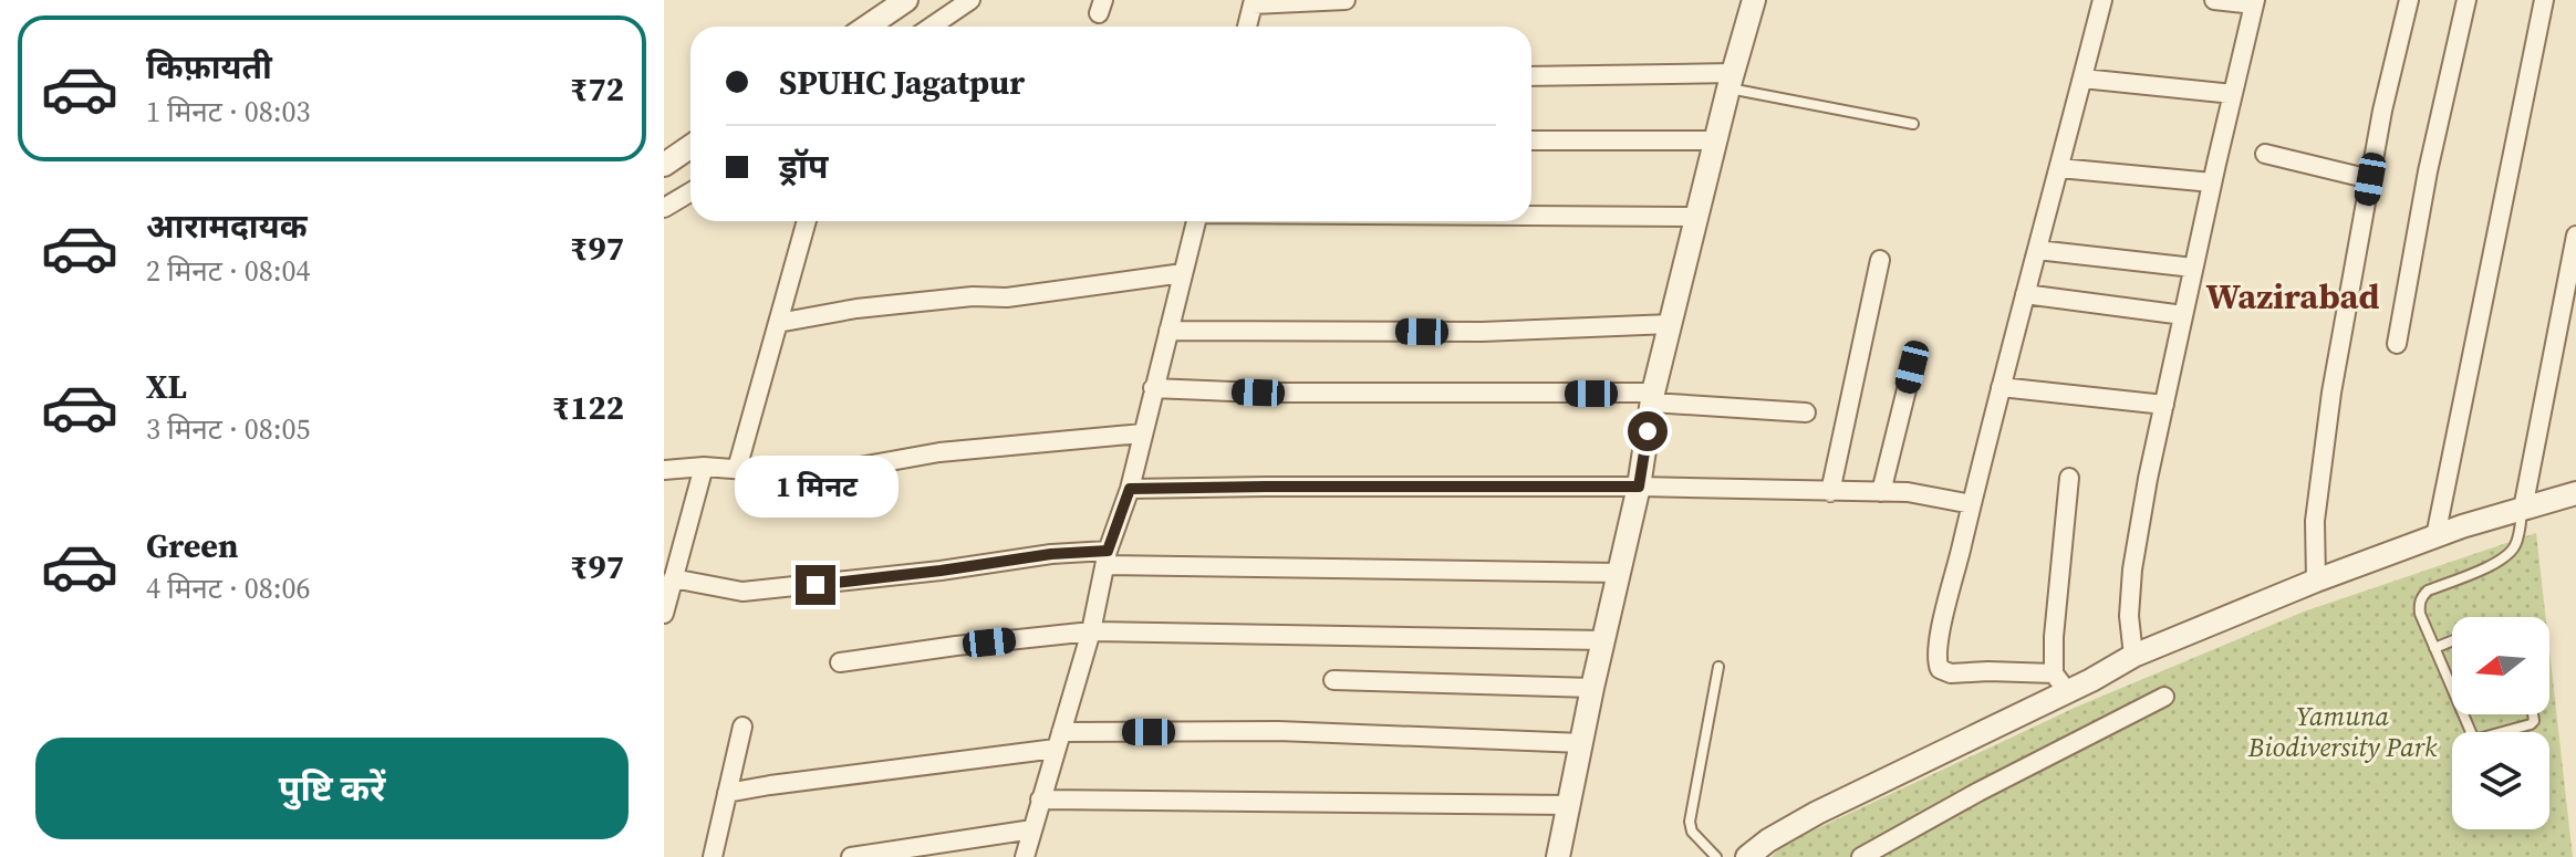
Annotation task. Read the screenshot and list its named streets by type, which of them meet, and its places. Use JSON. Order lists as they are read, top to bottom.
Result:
{
  "districts": ["Wazirabad"],
  "parks": ["Yamuna Biodiversity Park"],
  "north": "left",
  "page": {
    "list": [
      {
        "name": "किफ़ायती",
        "note": "1 मिनट · 08:03",
        "value": "₹72"
      },
      {
        "name": "आरामदायक",
        "note": "2 मिनट · 08:04",
        "value": "₹97"
      },
      {
        "name": "XL",
        "note": "3 मिनट · 08:05",
        "value": "₹122"
      },
      {
        "name": "Green",
        "note": "4 मिनट · 08:06",
        "value": "₹97"
      }
    ],
    "banner": ["SPUHC Jagatpur", "ड्रॉप"],
    "bubble": "1 मिनट",
    "buttons": "पुष्टि करें"
  }
}
